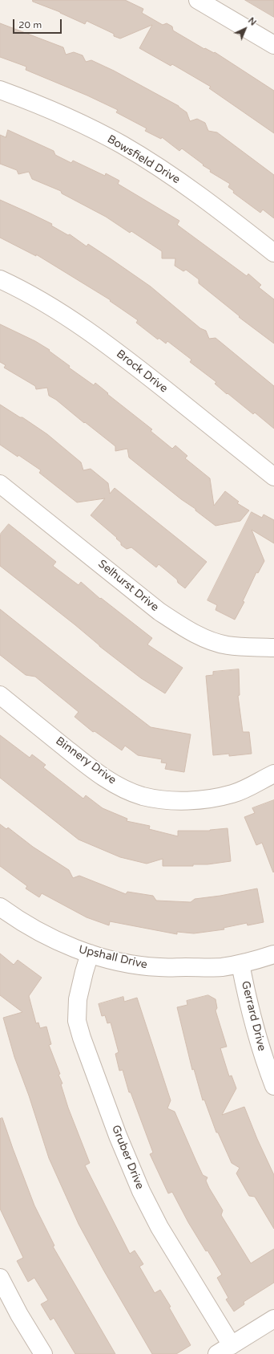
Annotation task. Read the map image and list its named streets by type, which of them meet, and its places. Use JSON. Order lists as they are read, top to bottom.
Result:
{
  "streets": {
    "street": [
      "Bowsfield Drive",
      "Brock Drive",
      "Selhurst Drive",
      "Binnery Drive",
      "Upshall Drive",
      "Gerrard Drive",
      "Gruber Drive"
    ]
  },
  "crossings": [
    ["Upshall Drive", "Gerrard Drive"],
    ["Upshall Drive", "Gruber Drive"]
  ],
  "scale_bar": "20 m",
  "north": "top right"
}
